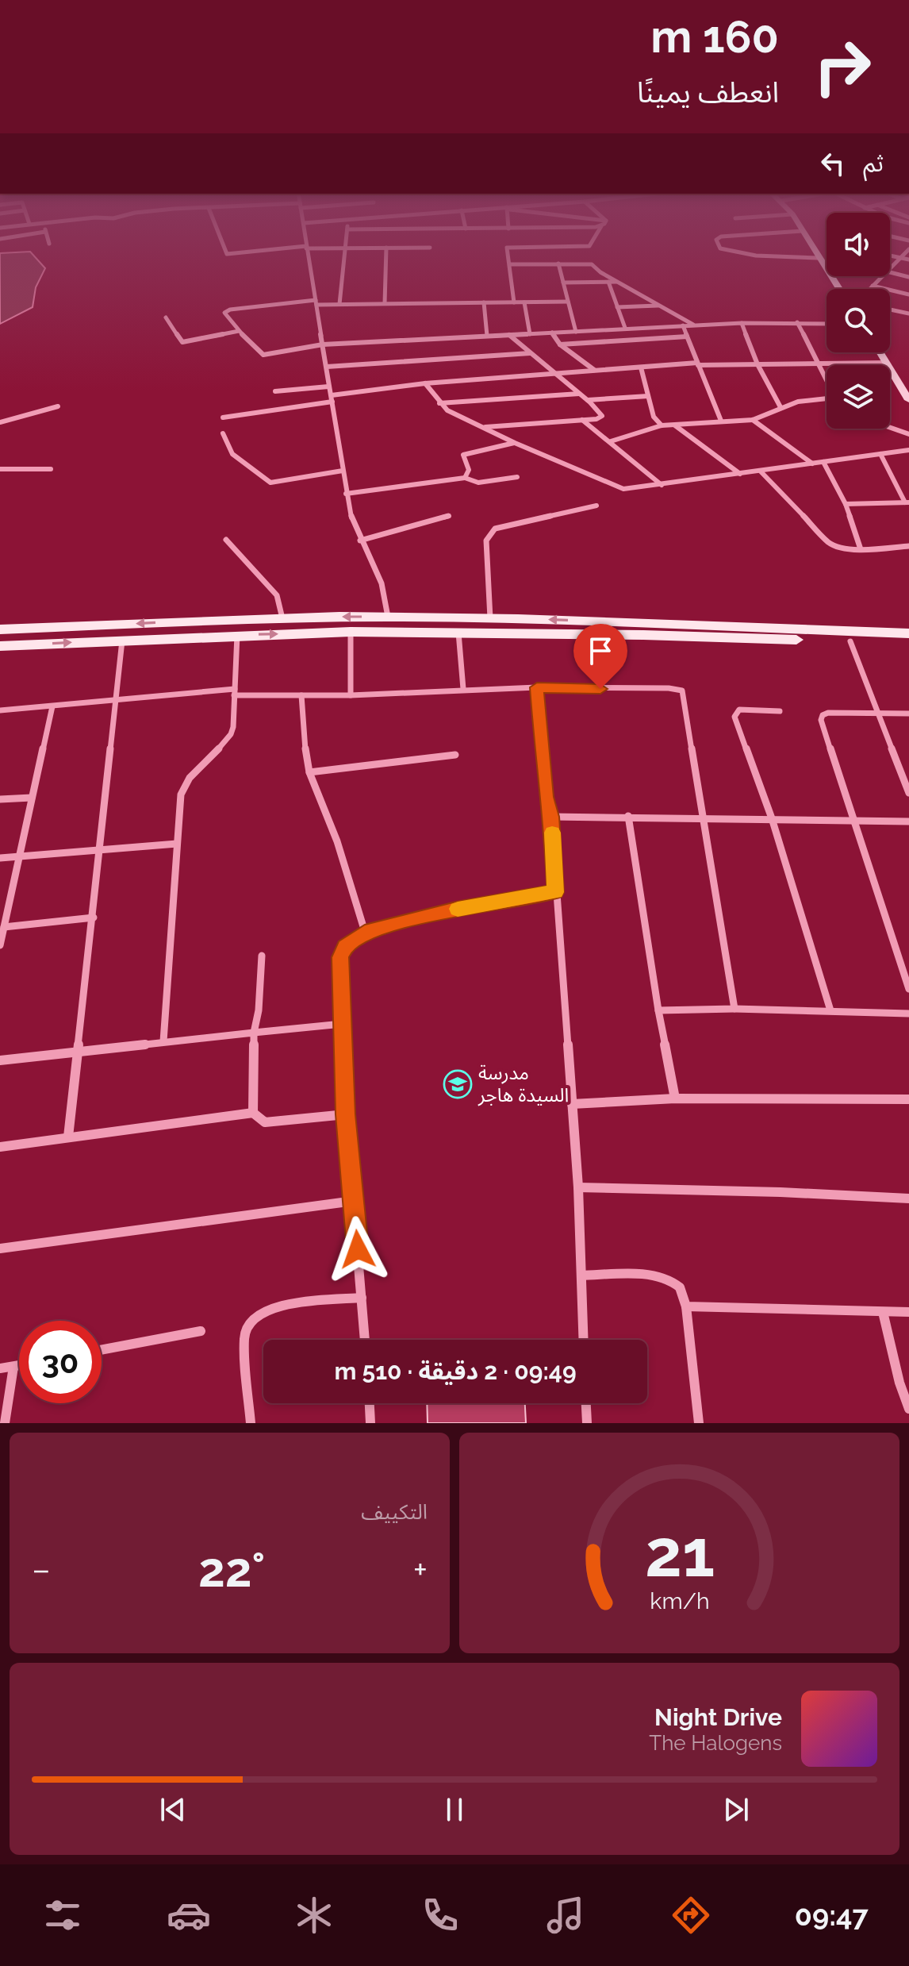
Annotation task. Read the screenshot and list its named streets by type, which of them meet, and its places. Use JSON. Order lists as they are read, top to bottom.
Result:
{
  "places": {
    "school or university": ["مدرسة السيدة هاجر"]
  },
  "page": {
    "turn": ["160 m", "انعطف يمينًا"],
    "then": "ثم",
    "limit": "30",
    "trip": "09:49 · 2 دقيقة · 510 m",
    "tile": "التكييف",
    "heat": ["−", "22°", "+"],
    "song": ["Night Drive", "The Halogens"],
    "tabs": "09:47",
    "gauge": ["21", "km/h"]
  }
}
